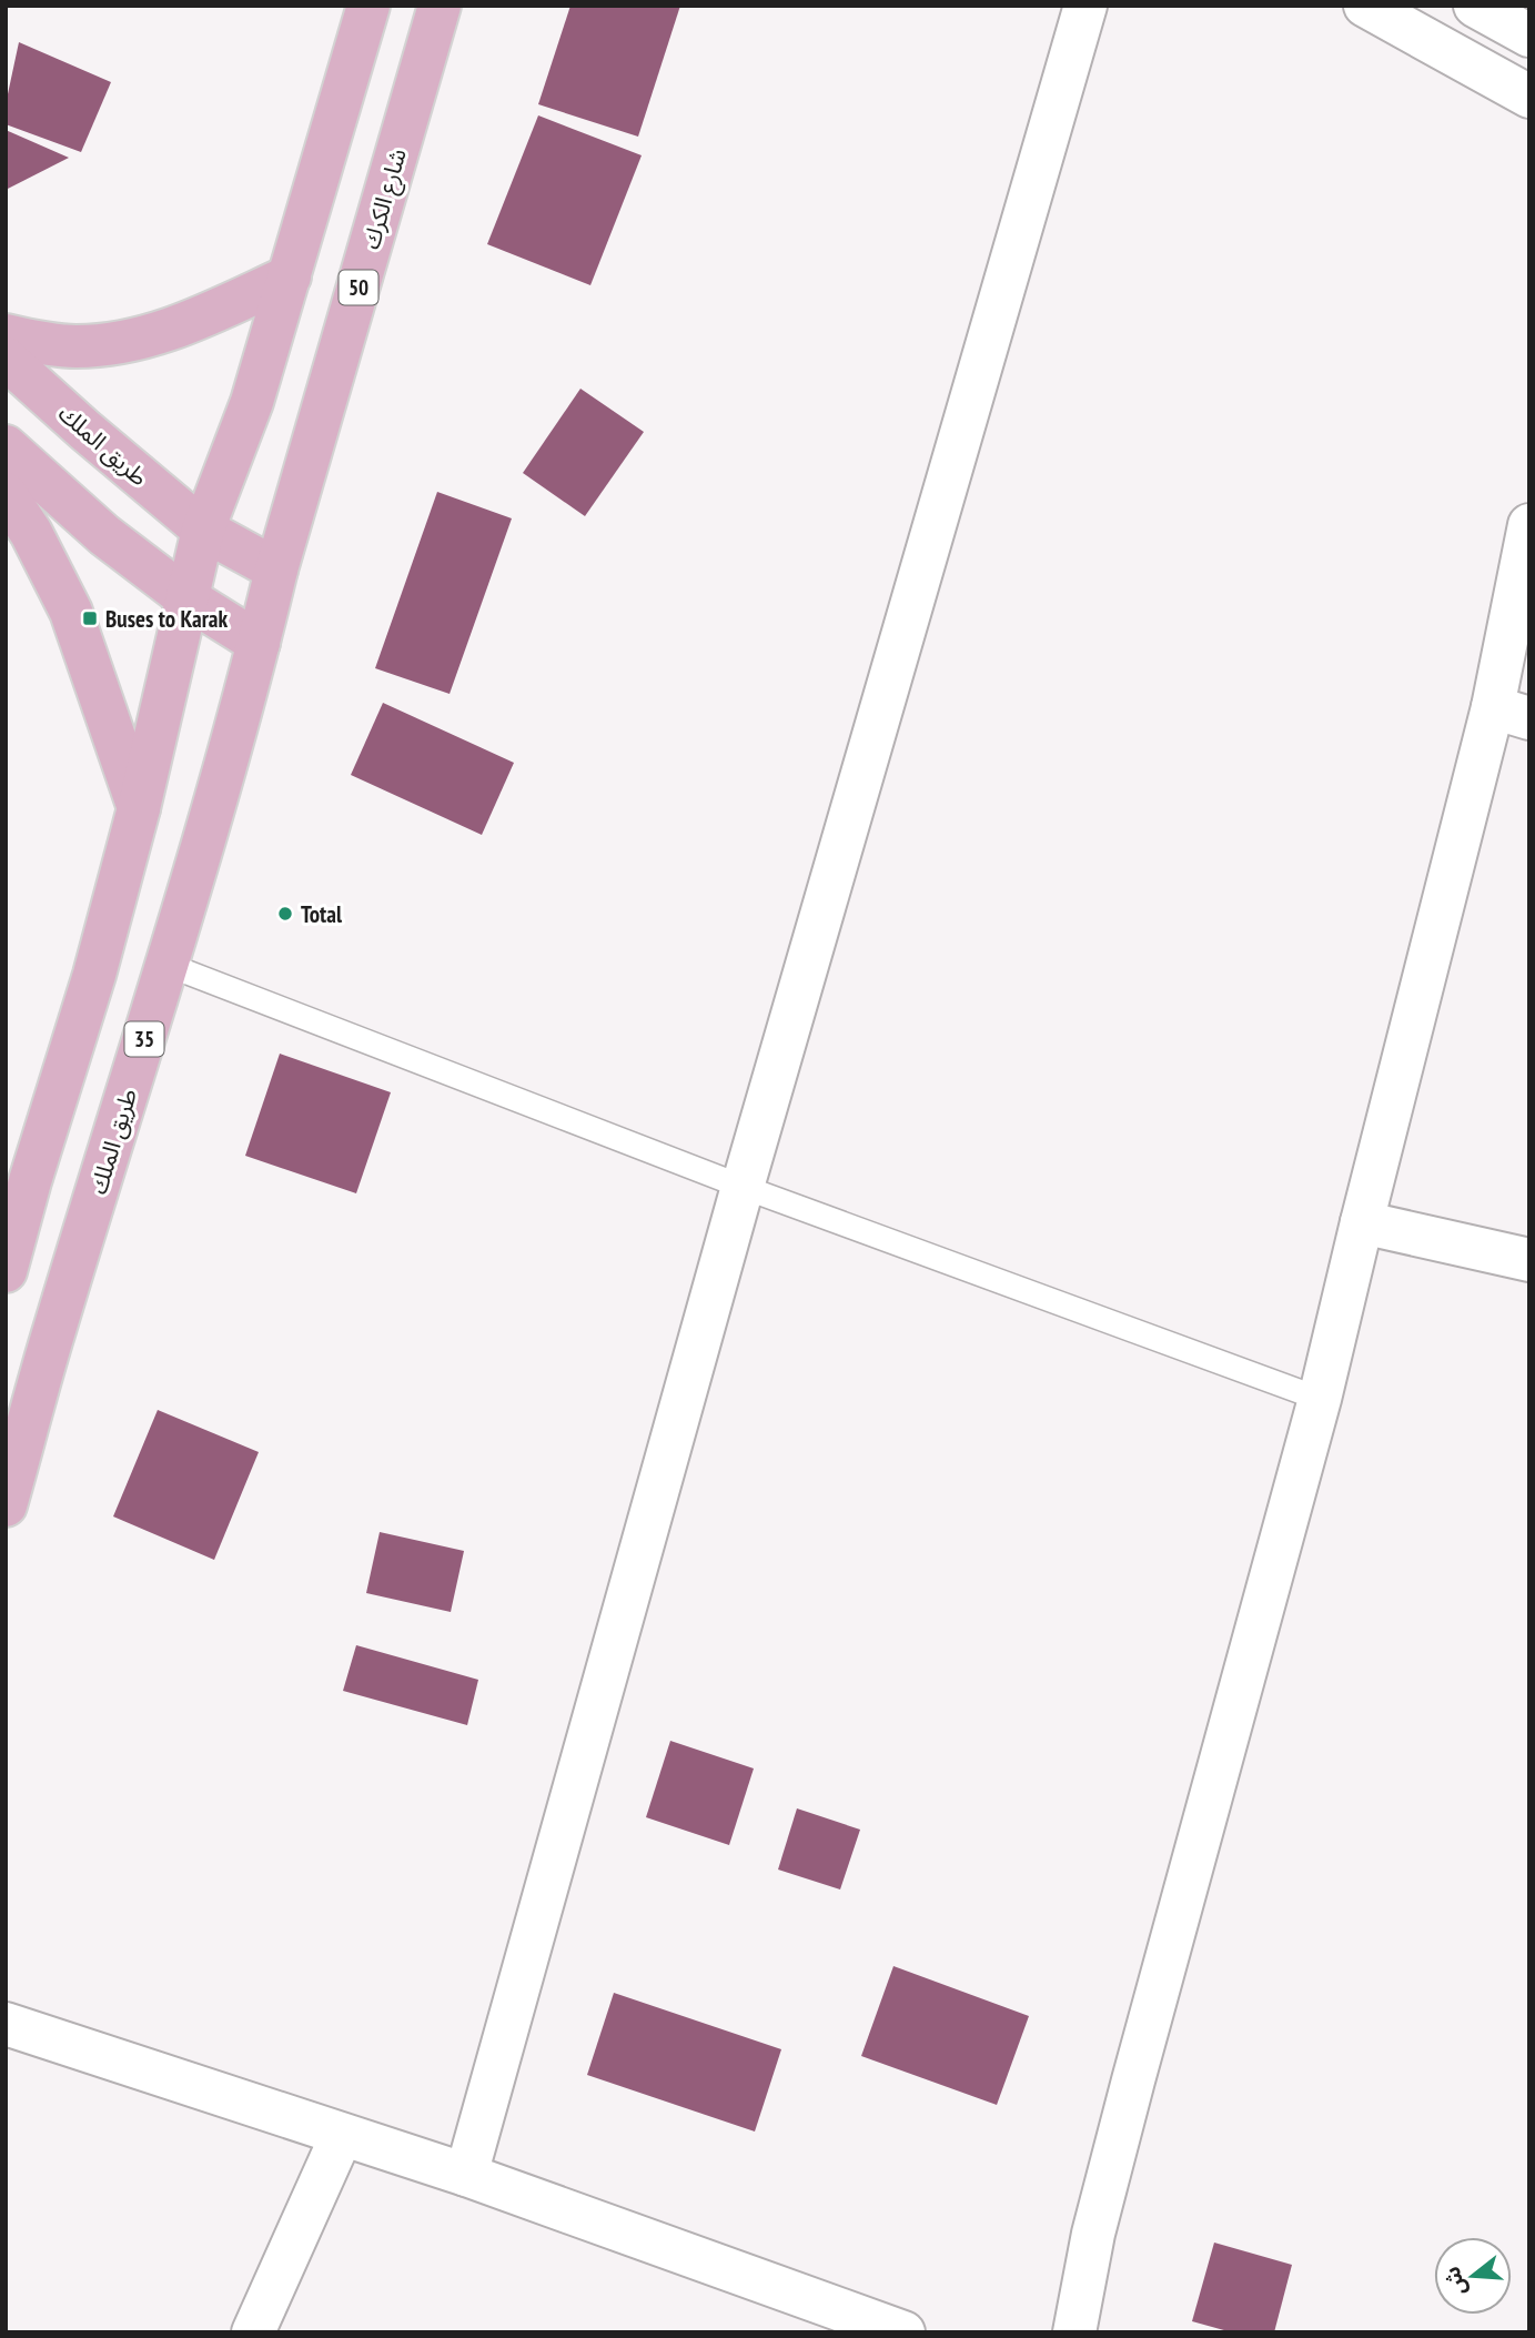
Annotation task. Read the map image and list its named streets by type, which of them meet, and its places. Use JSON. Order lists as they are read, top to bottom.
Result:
{
  "streets": {
    "main road": [
      "شارع الكرك",
      "50",
      "طريق الملك",
      "35"
    ]
  },
  "crossings": [
    ["شارع الكرك", "طريق الملك"]
  ],
  "places": {
    "transit": ["Buses to Karak"],
    "other": ["Total"]
  },
  "north": "left"
}
